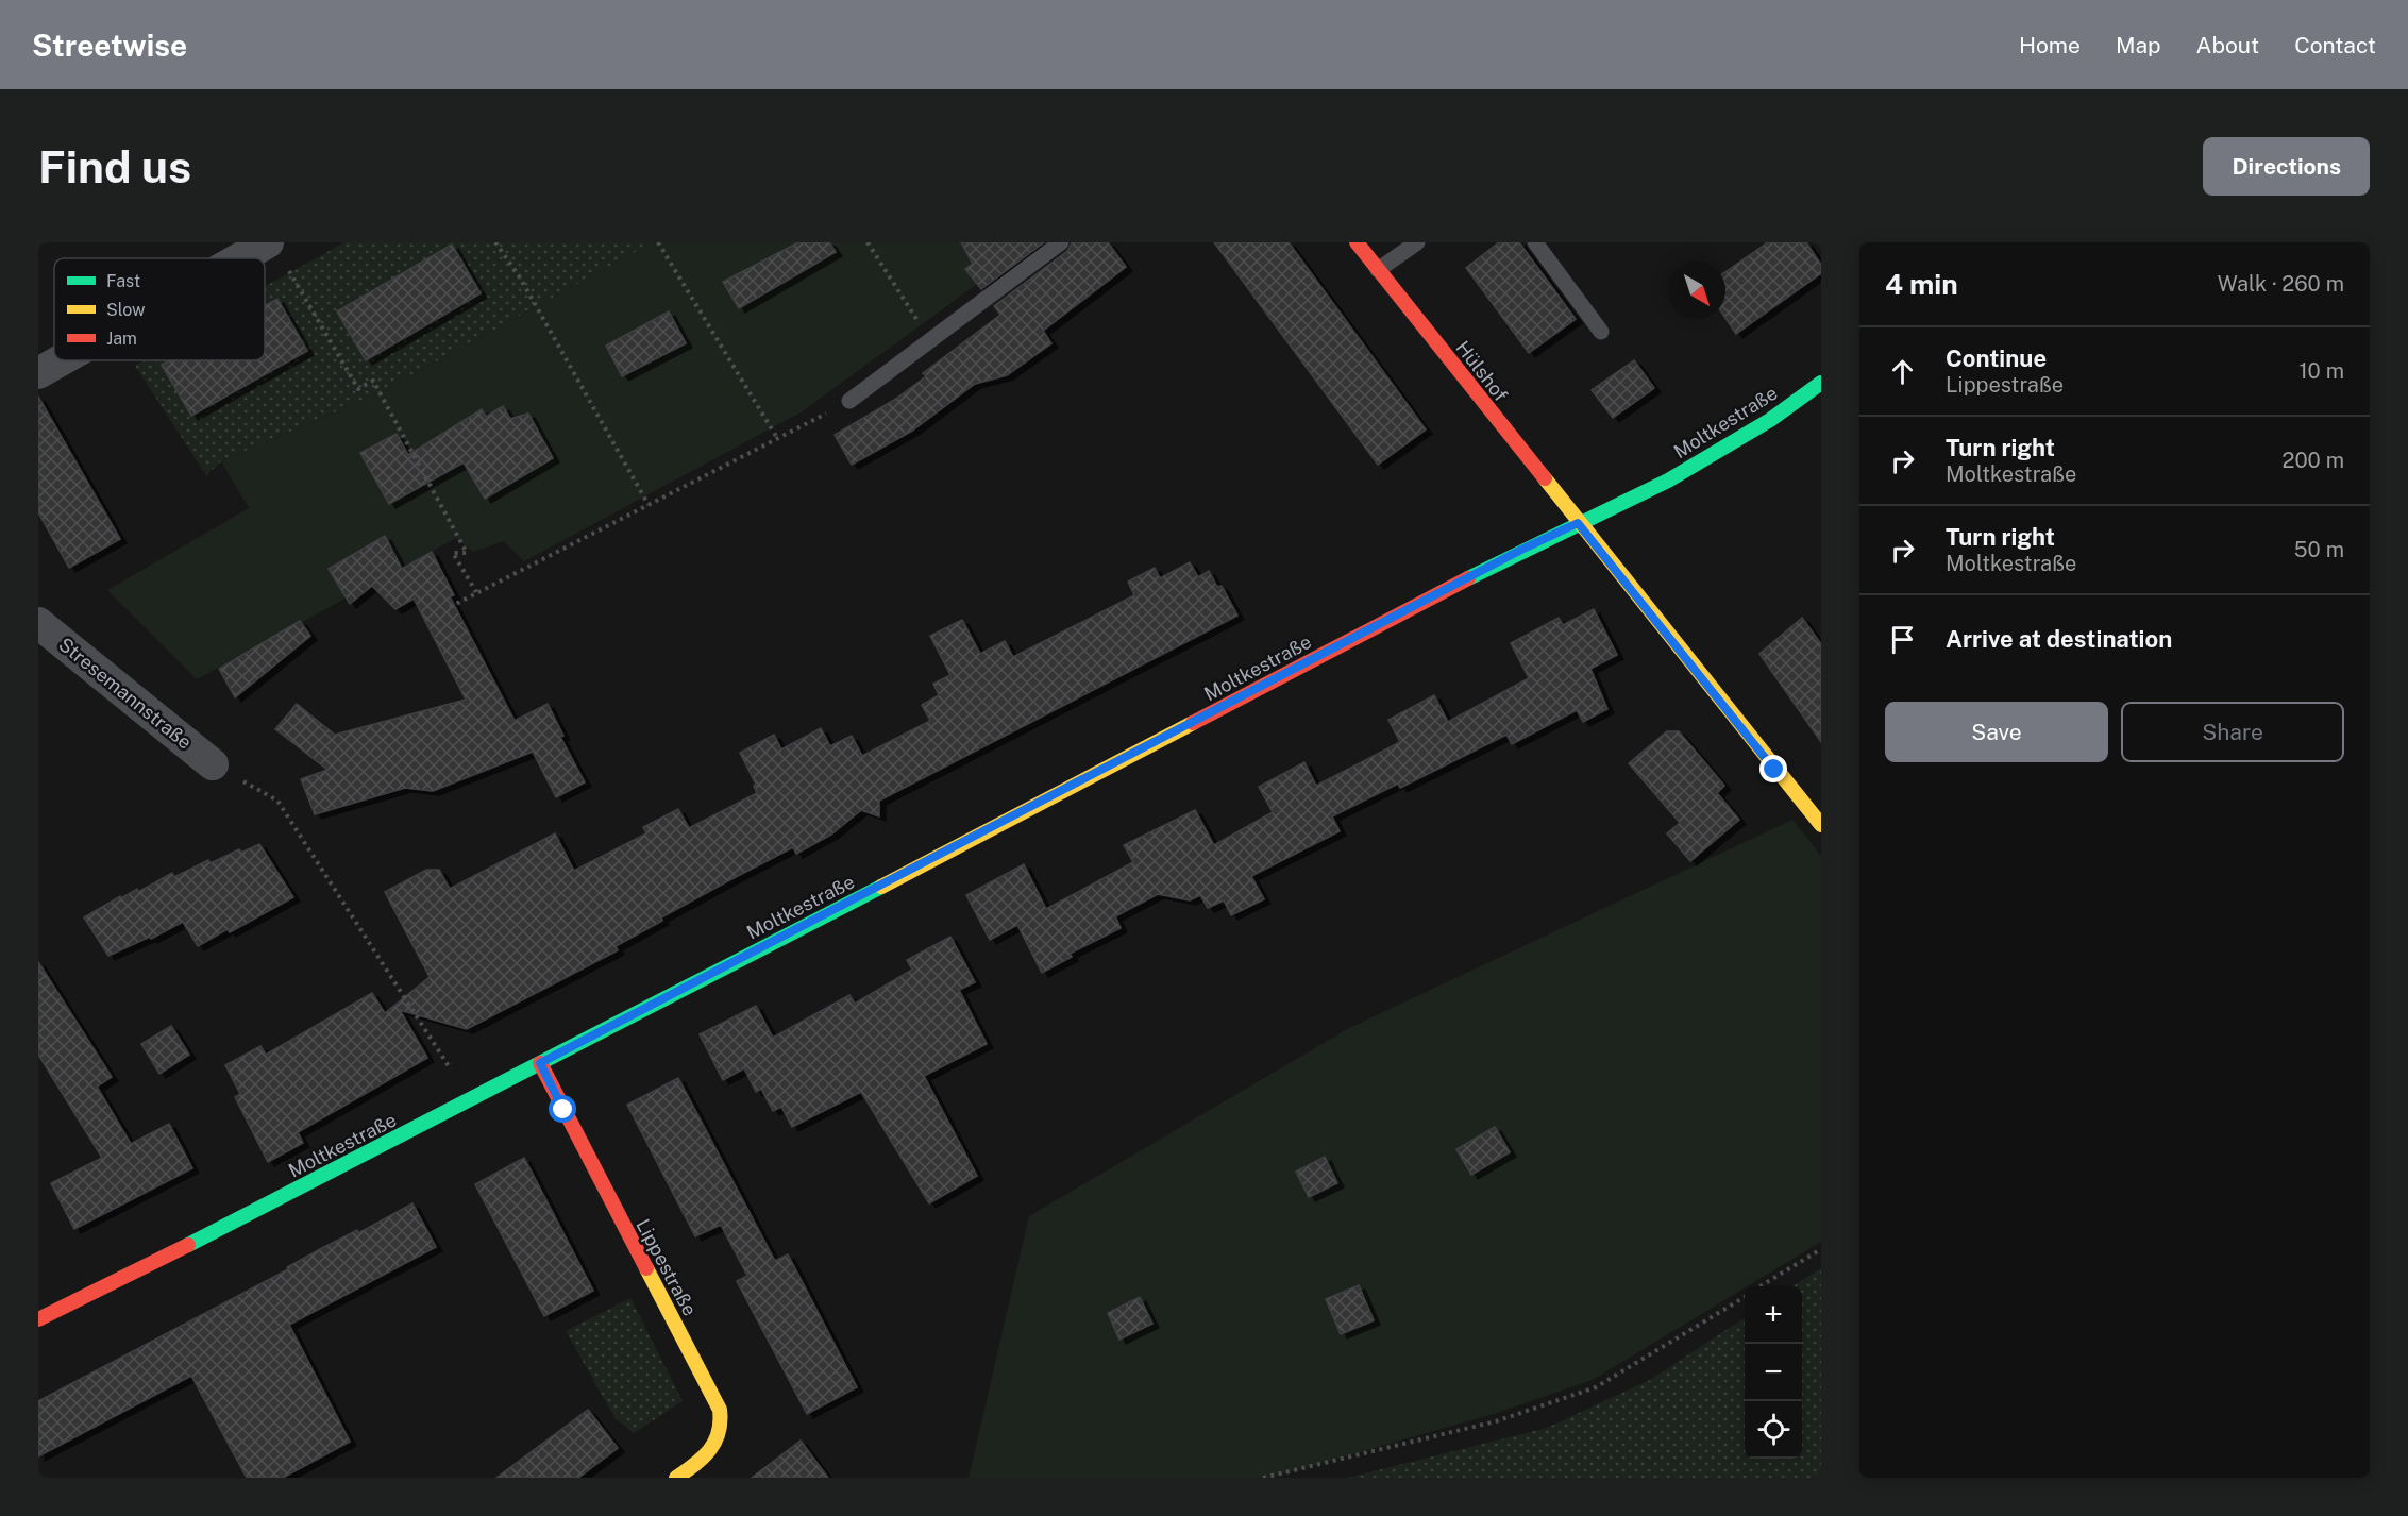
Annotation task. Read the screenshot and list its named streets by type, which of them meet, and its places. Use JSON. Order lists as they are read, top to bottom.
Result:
{
  "streets": {
    "street": [
      "Hülshof",
      "Moltkestraße",
      "Stresemannstraße",
      "Lippestraße"
    ]
  },
  "crossings": [
    ["Hülshof", "Moltkestraße"],
    ["Moltkestraße", "Lippestraße"]
  ],
  "legend": ["Fast", "Slow", "Jam"],
  "north": "bottom right",
  "page": {
    "header": "Streetwise",
    "nav": [
      "Home",
      "Map",
      "About",
      "Contact"
    ],
    "buttons": [
      "Directions",
      ["Save", "Share"]
    ],
    "title": "Find us",
    "heading": ["4 min", "Walk · 260 m"],
    "list": [
      ["Continue", "Lippestraße", "10 m"],
      ["Turn right", "Moltkestraße", "200 m"],
      ["Turn right", "Moltkestraße", "50 m"],
      "Arrive at destination"
    ],
    "map_buttons": ["+", "−"]
  }
}
